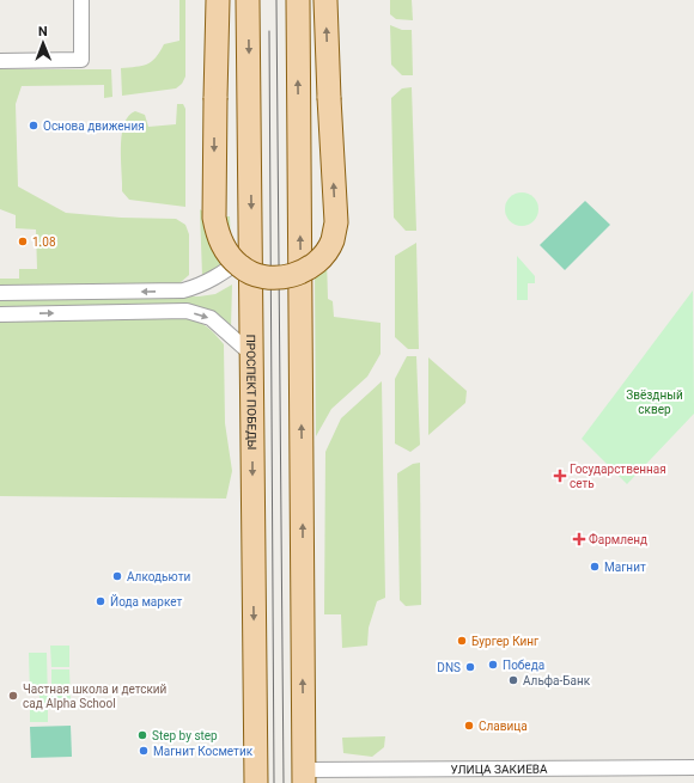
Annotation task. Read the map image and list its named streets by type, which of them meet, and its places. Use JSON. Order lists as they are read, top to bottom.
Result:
{
  "streets": {
    "main road": ["ПРОСПЕКТ ПОБЕДЫ"],
    "street": ["УЛИЦА ЗАКИЕВА"]
  },
  "parks": ["Звёздный сквер"],
  "places": {
    "other": [
      "Основа движения",
      "1.08",
      "Магнит",
      "Алкодьюти",
      "Йода маркет",
      "Бургер Кинг",
      "Победа",
      "DNS",
      "Альфа-Банк",
      "Частная школа и детский сад Alpha School",
      "Славица",
      "Step by step",
      "Магнит Косметик"
    ],
    "health": ["Государственная сеть", "Фармленд"]
  },
  "north": "top"
}
